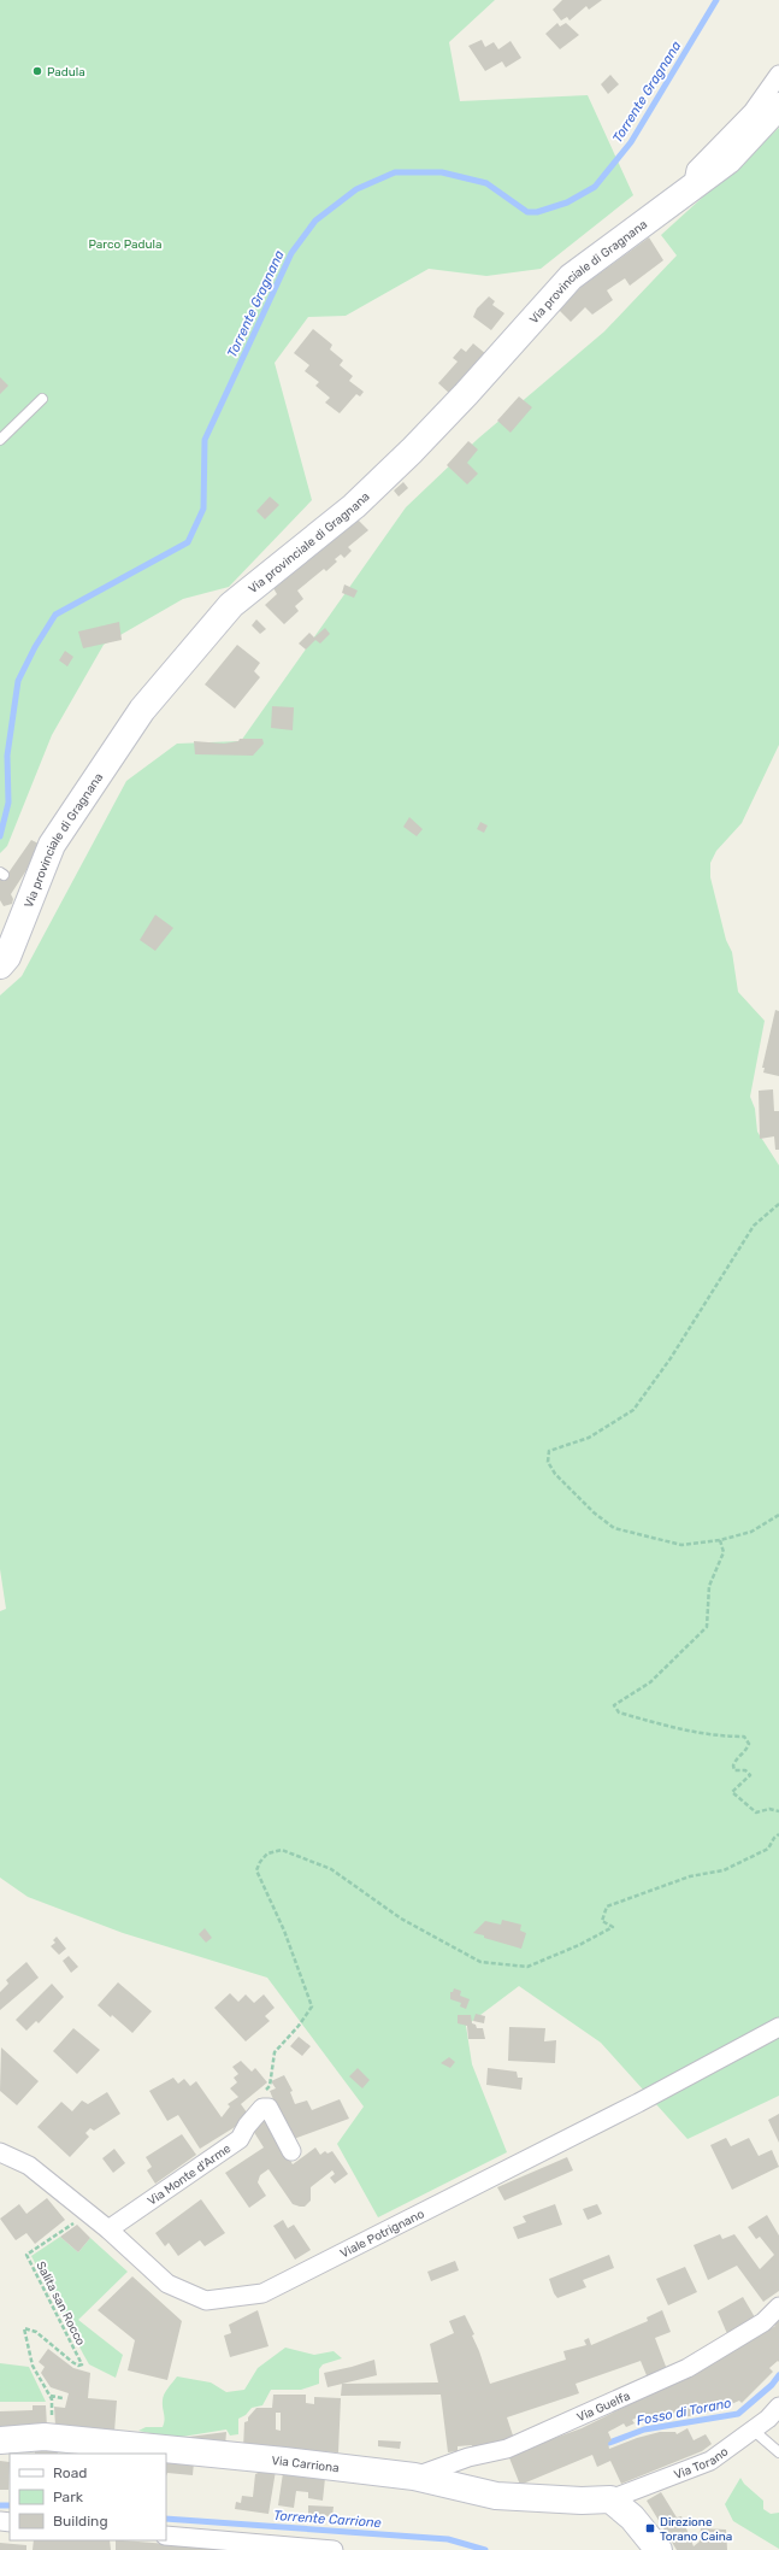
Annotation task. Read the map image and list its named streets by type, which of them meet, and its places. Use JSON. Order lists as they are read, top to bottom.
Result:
{
  "streets": {
    "main road": ["Via provinciale di Gragnana", "Via Carriona"],
    "street": [
      "Via Monte d'Arme",
      "Viale Potrignano",
      "Via Guelfa",
      "Via Torano"
    ],
    "path": ["Salita san Rocco"]
  },
  "crossings": [
    ["Via Monte d'Arme", "Viale Potrignano"],
    ["Salita san Rocco", "Via Carriona"],
    ["Via Guelfa", "Via Carriona"],
    ["Via Torano", "Via Carriona"]
  ],
  "water": ["Torrente Gragnana", "Fosso di Torano", "Torrente Carrione"],
  "parks": ["Parco Padula"],
  "places": {
    "other": ["Padula"],
    "transit": ["Direzione Torano Caina"]
  },
  "legend": ["Road", "Park", "Building"]
}
